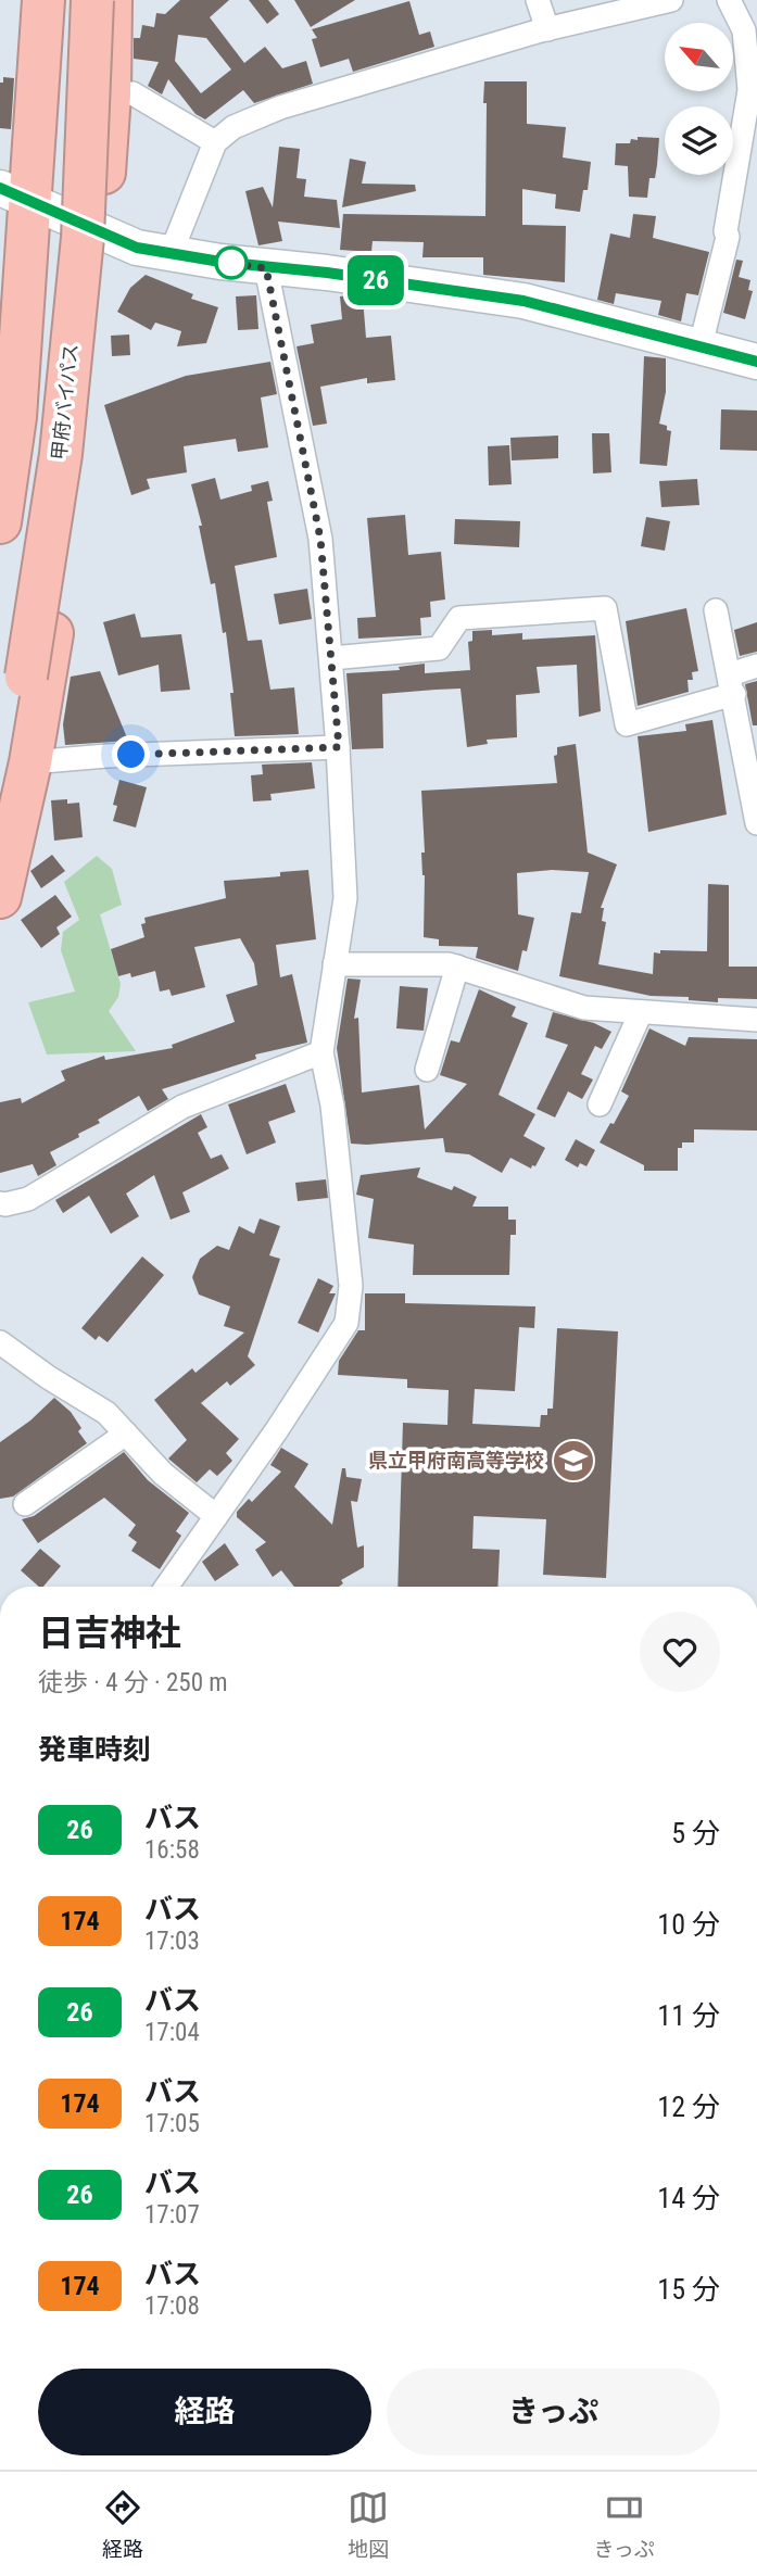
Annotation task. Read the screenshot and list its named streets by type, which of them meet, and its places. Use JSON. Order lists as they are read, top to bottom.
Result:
{
  "streets": {
    "highway": ["甲府バイパス"]
  },
  "places": {
    "school or university": ["県立甲府南高等学校"]
  },
  "lines": ["bus line 26"],
  "north": "top left",
  "page": {
    "on_map": "26",
    "heading": [
      ["日吉神社", "徒歩 · 4 分 · 250 m"],
      "発車時刻"
    ],
    "list": [
      {
        "mark": "26",
        "name": "バス",
        "note": "16:58",
        "value": "5 分"
      },
      {
        "mark": "174",
        "name": "バス",
        "note": "17:03",
        "value": "10 分"
      },
      {
        "mark": "26",
        "name": "バス",
        "note": "17:04",
        "value": "11 分"
      },
      {
        "mark": "174",
        "name": "バス",
        "note": "17:05",
        "value": "12 分"
      },
      {
        "mark": "26",
        "name": "バス",
        "note": "17:07",
        "value": "14 分"
      },
      {
        "mark": "174",
        "name": "バス",
        "note": "17:08",
        "value": "15 分"
      }
    ],
    "buttons": ["経路", "きっぷ"],
    "tabs": ["経路", "地図", "きっぷ"]
  }
}
